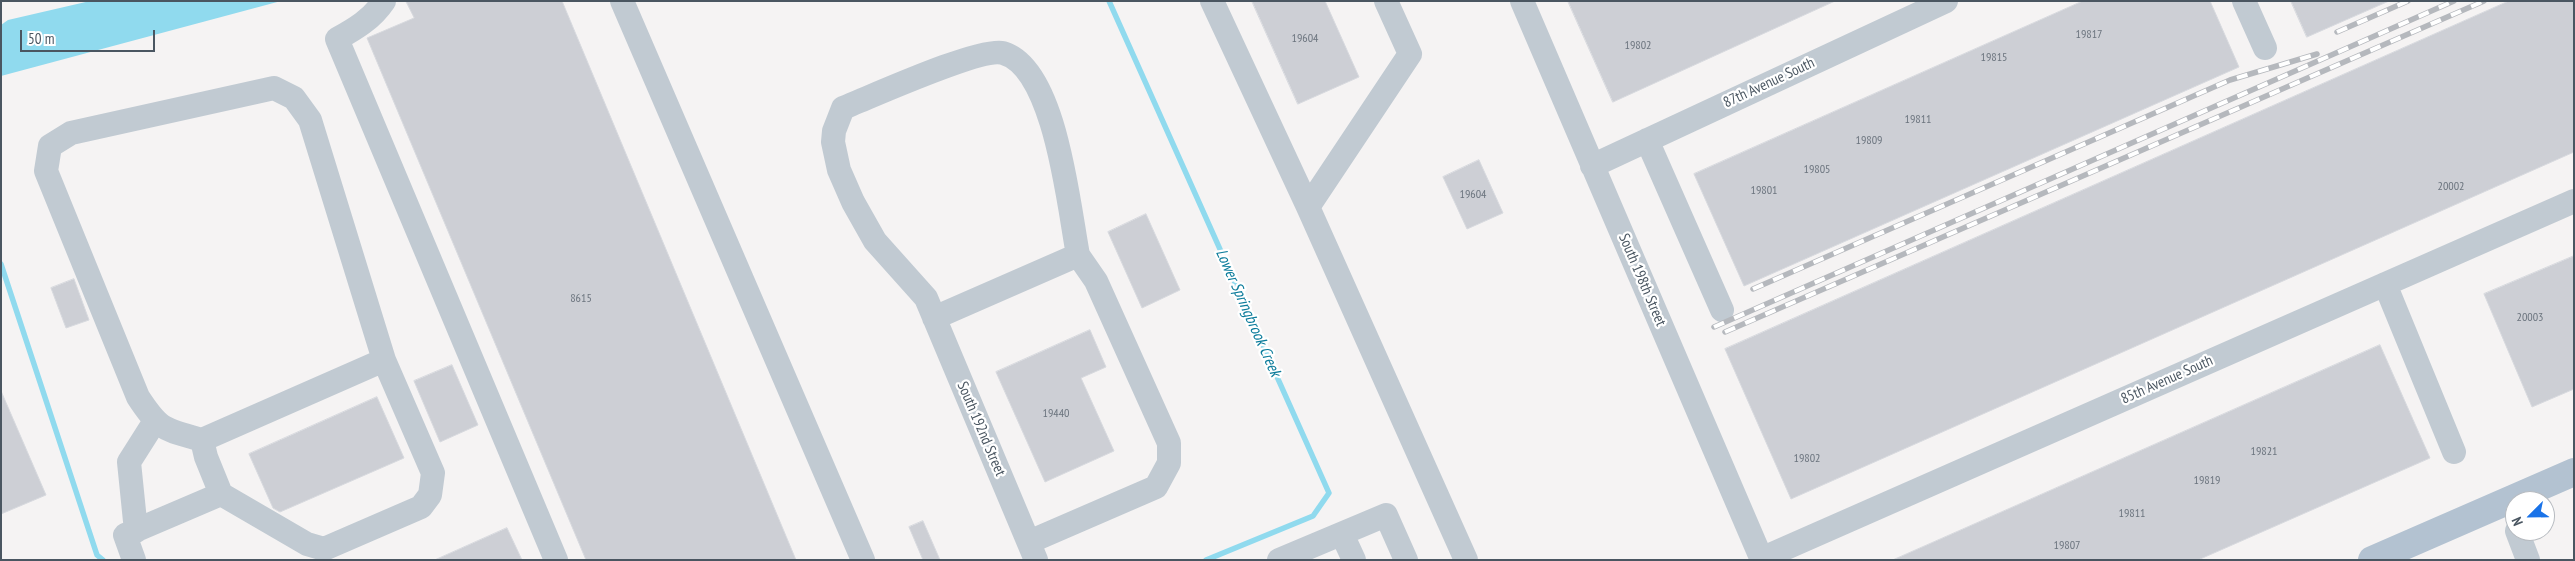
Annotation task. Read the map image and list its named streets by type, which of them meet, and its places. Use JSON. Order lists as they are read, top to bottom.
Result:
{
  "streets": {
    "street": [
      "87th Avenue South",
      "South 198th Street",
      "85th Avenue South",
      "South 192nd Street"
    ]
  },
  "crossings": [
    ["87th Avenue South", "South 198th Street"],
    ["South 198th Street", "85th Avenue South"]
  ],
  "water": ["Lower Springbrook Creek"],
  "house_numbers": [
    "19817",
    "19604",
    "19802",
    "19815",
    "19811",
    "19809",
    "19805",
    "20002",
    "19801",
    "19604",
    "8615",
    "20003",
    "19440",
    "19821",
    "19802",
    "19819",
    "19811",
    "19807"
  ],
  "scale_bar": "50 m",
  "north": "bottom left"
}
